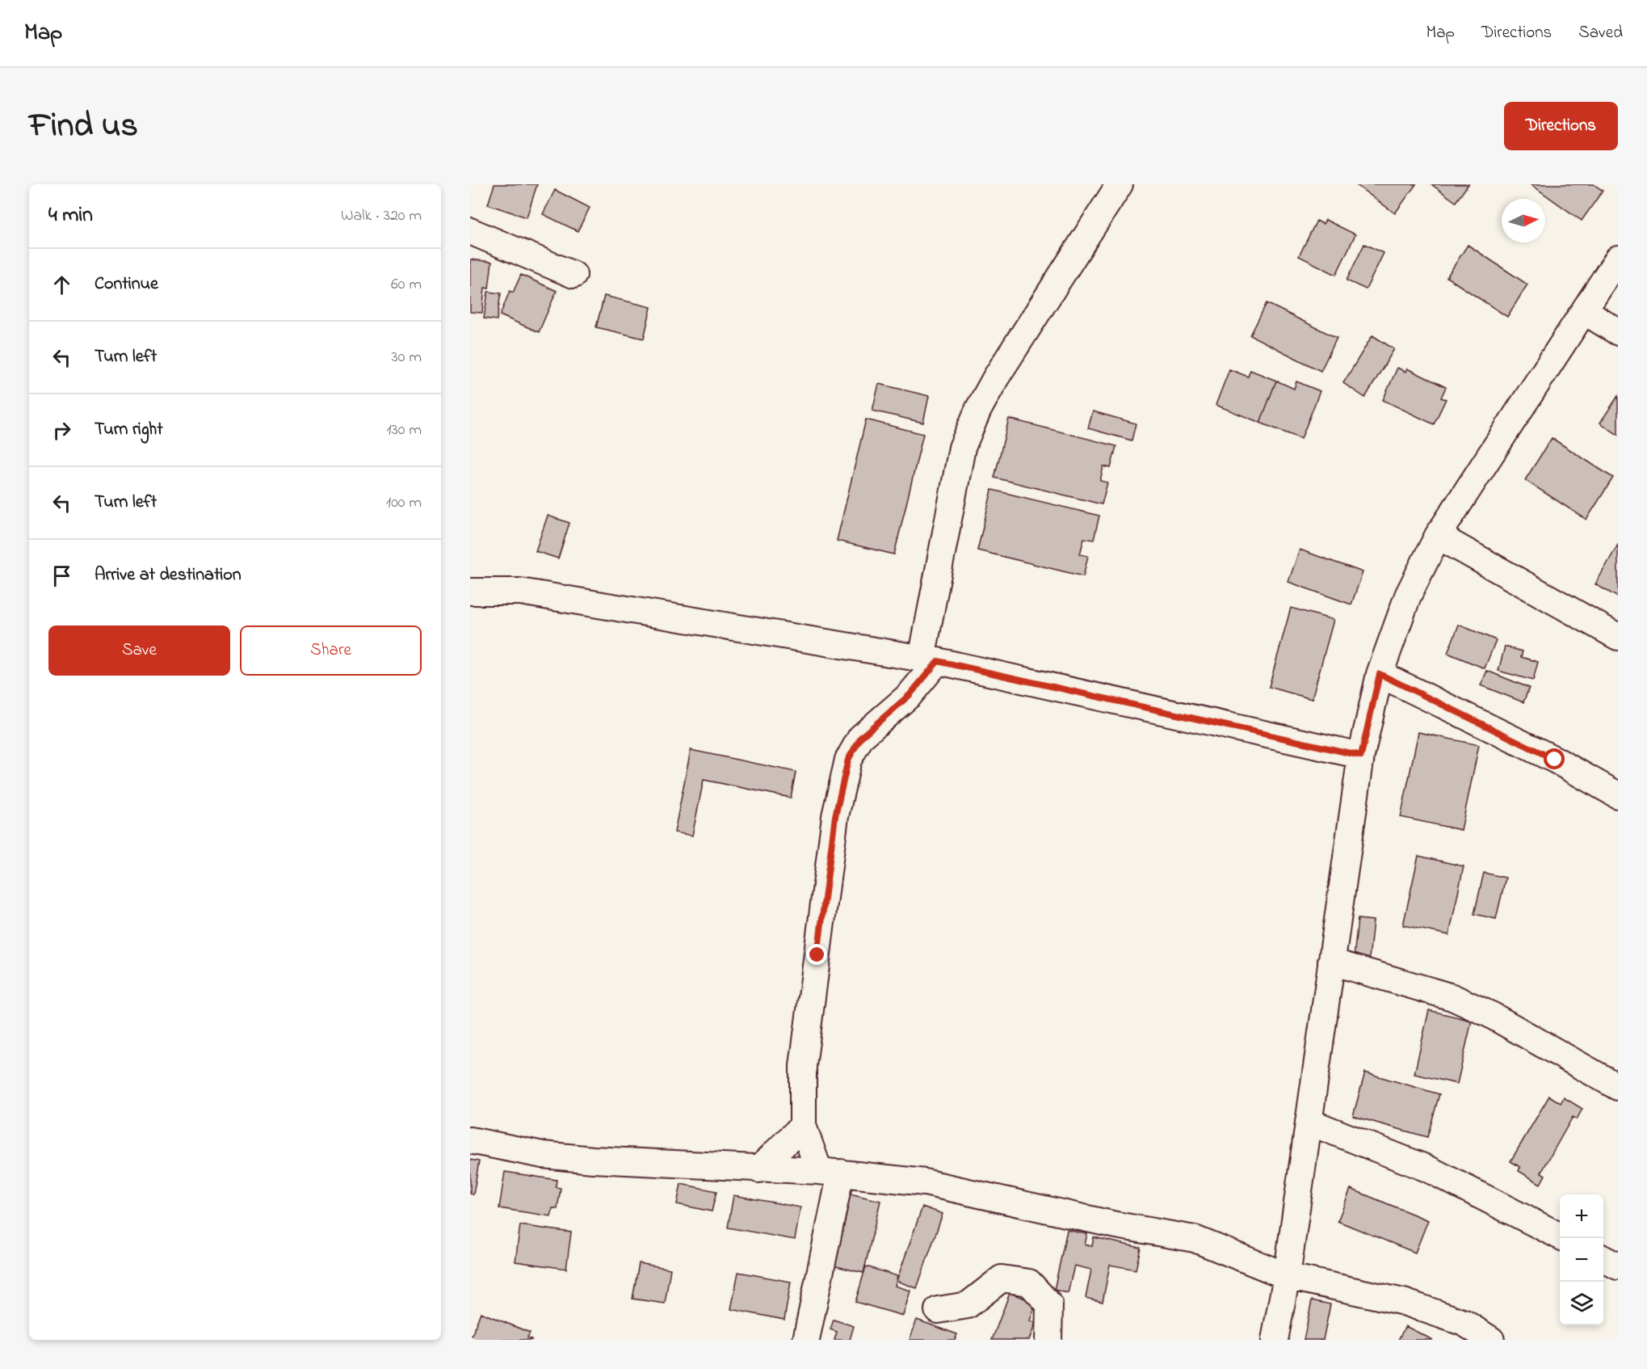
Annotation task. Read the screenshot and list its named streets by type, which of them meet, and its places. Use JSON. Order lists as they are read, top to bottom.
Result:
{
  "north": "right",
  "page": {
    "header": "Map",
    "nav": ["Map", "Directions", "Saved"],
    "title": "Find us",
    "buttons": [
      "Directions",
      ["Save", "Share"]
    ],
    "heading": ["4 min", "Walk · 320 m"],
    "list": [
      ["Continue", "60 m"],
      ["Turn left", "30 m"],
      ["Turn right", "130 m"],
      ["Turn left", "100 m"],
      "Arrive at destination"
    ],
    "map_buttons": ["+", "−"]
  }
}
